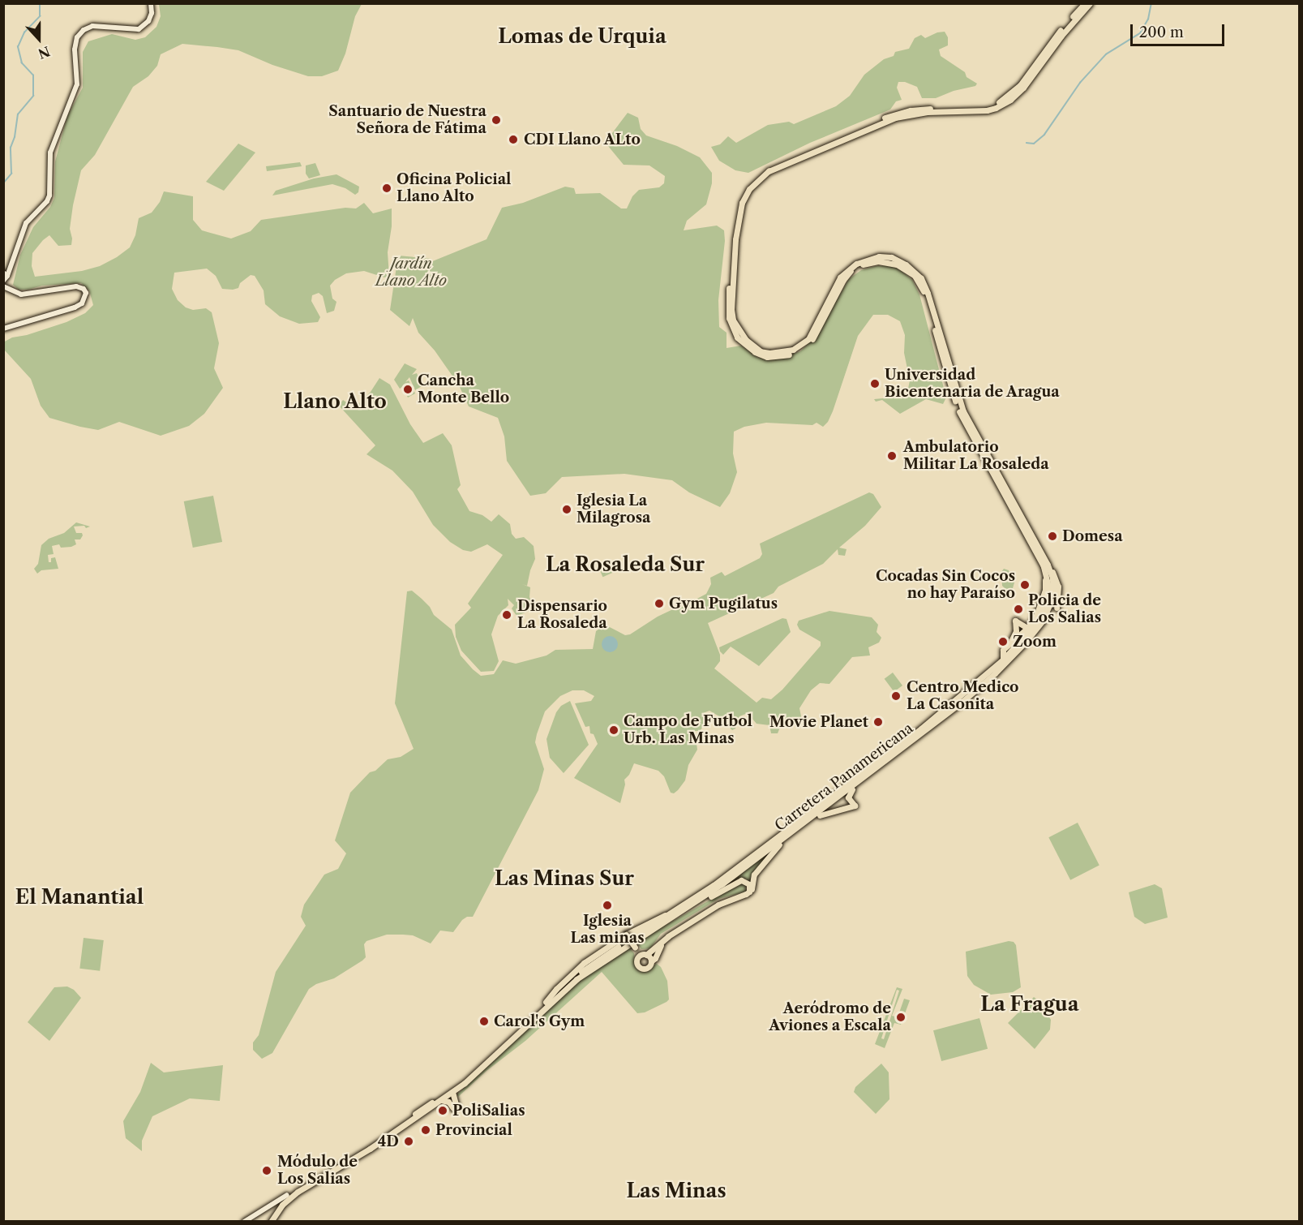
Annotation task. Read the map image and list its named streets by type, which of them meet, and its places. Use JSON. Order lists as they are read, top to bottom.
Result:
{
  "streets": {
    "main road": ["Carretera Panamericana"]
  },
  "districts": [
    "Lomas de Urquia",
    "Llano Alto",
    "La Rosaleda Sur",
    "Las Minas Sur",
    "El Manantial",
    "La Fragua",
    "Las Minas"
  ],
  "parks": ["Jardín Llano Alto"],
  "places": [
    "Santuario de Nuestra Señora de Fátima",
    "CDI Llano ALto",
    "Oficina Policial Llano Alto",
    "Universidad Bicentenaria de Aragua",
    "Cancha Monte Bello",
    "Ambulatorio Militar La Rosaleda",
    "Iglesia La Milagrosa",
    "Domesa",
    "Cocadas Sin Cocos no hay Paraíso",
    "Gym Pugilatus",
    "Policia de Los Salias",
    "Dispensario La Rosaleda",
    "Zoom",
    "Centro Medico La Casonita",
    "Movie Planet",
    "Campo de Futbol Urb. Las Minas",
    "Iglesia Las minas",
    "Aeródromo de Aviones a Escala",
    "Carol's Gym",
    "PoliSalias",
    "Provincial",
    "4D",
    "Módulo de Los Salias"
  ],
  "scale_bar": "200 m",
  "north": "bottom"
}
